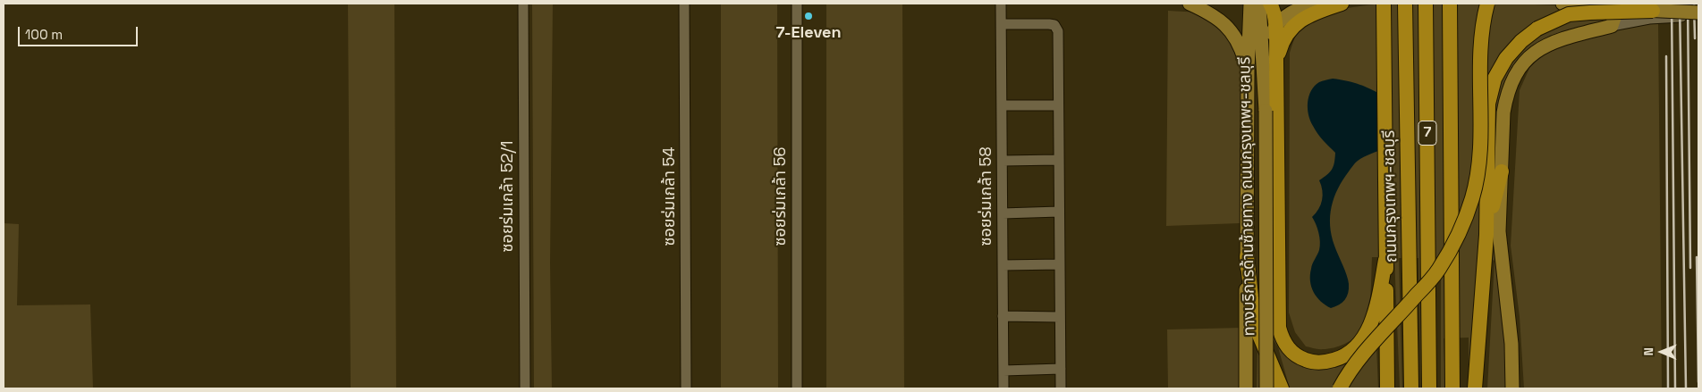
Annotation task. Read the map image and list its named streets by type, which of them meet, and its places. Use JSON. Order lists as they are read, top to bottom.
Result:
{
  "streets": {
    "highway": ["7", "ถนนกรุงเทพฯ-ชลบุรี"],
    "main road": ["ทางบริการด้านซ้ายทาง ถนนกรุงเทพฯ-ชลบุรี"],
    "street": [
      "ซอยร่มเกล้า 52/1",
      "ซอยร่มเกล้า 54",
      "ซอยร่มเกล้า 56",
      "ซอยร่มเกล้า 58"
    ]
  },
  "places": ["7-Eleven"],
  "scale_bar": "100 m",
  "north": "left"
}
